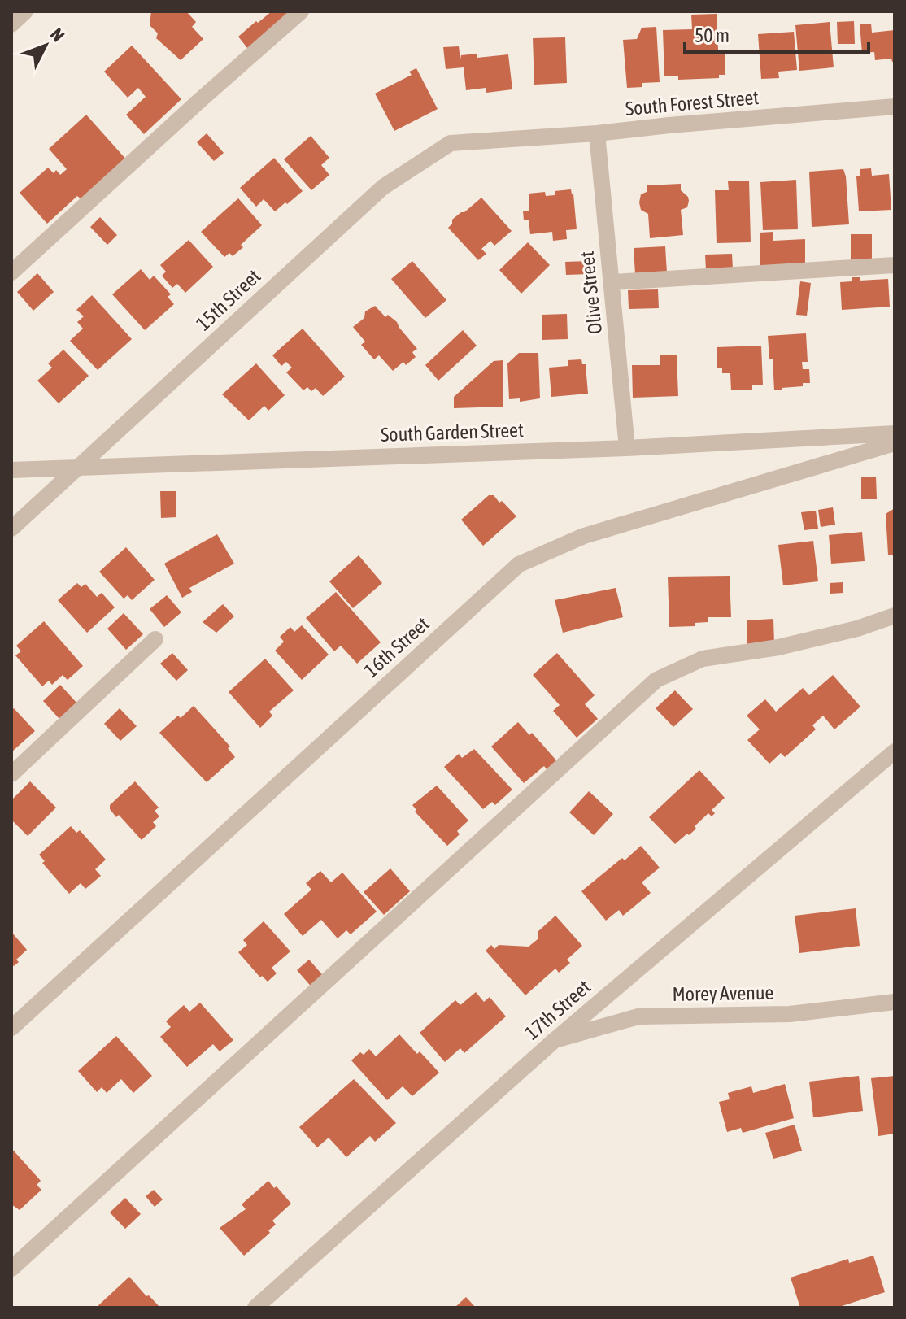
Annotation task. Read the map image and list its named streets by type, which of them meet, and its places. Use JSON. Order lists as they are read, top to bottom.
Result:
{
  "streets": {
    "street": [
      "South Forest Street",
      "Olive Street",
      "15th Street",
      "South Garden Street",
      "16th Street",
      "Morey Avenue",
      "17th Street"
    ]
  },
  "crossings": [
    ["South Forest Street", "Olive Street"],
    ["South Forest Street", "15th Street"],
    ["Olive Street", "South Garden Street"],
    ["15th Street", "South Garden Street"],
    ["Morey Avenue", "17th Street"]
  ],
  "scale_bar": "50 m",
  "north": "top right"
}
